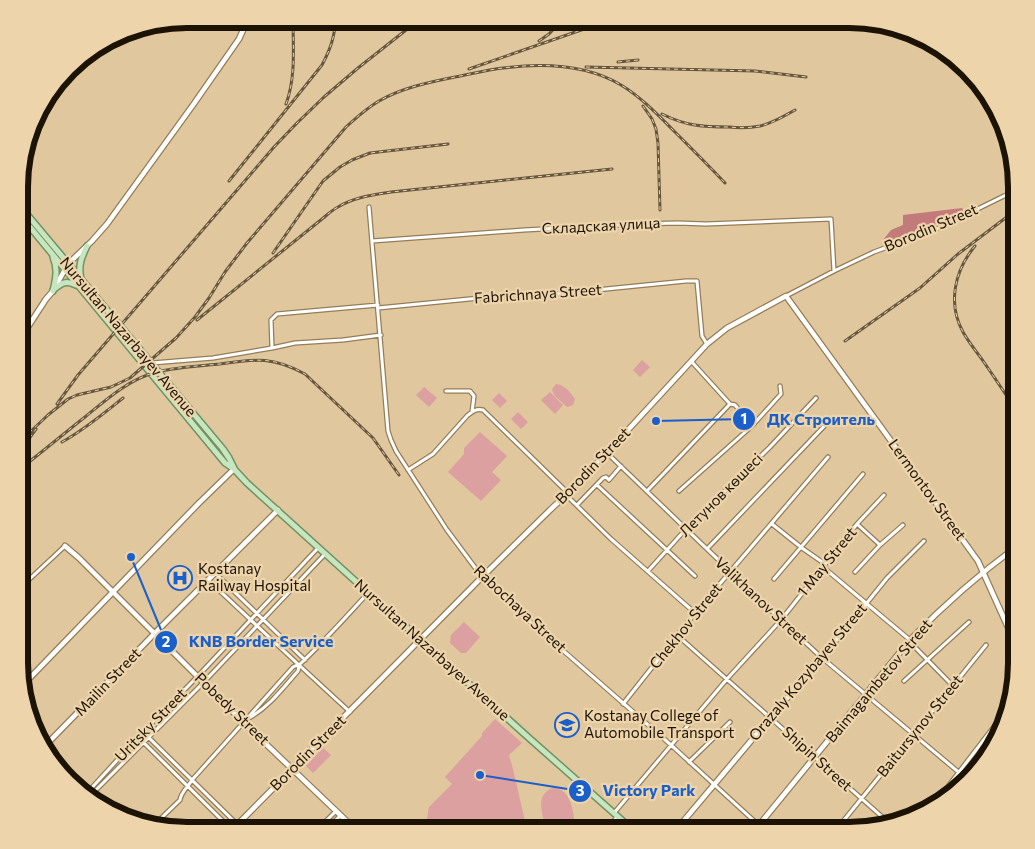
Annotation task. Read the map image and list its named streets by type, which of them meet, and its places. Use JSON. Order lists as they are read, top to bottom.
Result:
{
  "streets": {
    "main road": ["Nursultan Nazarbayev Avenue"],
    "street": [
      "Складская улица",
      "Borodin Street",
      "Fabrichnaya Street",
      "Lermontov Street",
      "Летунов көшесі",
      "1 May Street",
      "Valikhanov Street",
      "Rabochaya Street",
      "Chekhov Street",
      "Orazaly Kozybayev Street",
      "Baimagambetov Street",
      "Mailin Street",
      "Pobedy Street",
      "Uritsky Street",
      "Baitursynov Street",
      "Shipin Street"
    ]
  },
  "crossings": [
    ["Складская улица", "Borodin Street"],
    ["Складская улица", "Rabochaya Street"],
    ["Borodin Street", "Fabrichnaya Street"],
    ["Borodin Street", "Nursultan Nazarbayev Avenue"],
    ["Borodin Street", "Lermontov Street"],
    ["Borodin Street", "Valikhanov Street"],
    ["Borodin Street", "Rabochaya Street"],
    ["Borodin Street", "Pobedy Street"],
    ["Fabrichnaya Street", "Rabochaya Street"],
    ["Nursultan Nazarbayev Avenue", "1 May Street"],
    ["Nursultan Nazarbayev Avenue", "Mailin Street"],
    ["Nursultan Nazarbayev Avenue", "Uritsky Street"],
    ["Lermontov Street", "Baimagambetov Street"],
    ["Летунов көшесі", "Valikhanov Street"],
    ["1 May Street", "Valikhanov Street"],
    ["1 May Street", "Rabochaya Street"],
    ["1 May Street", "Shipin Street"],
    ["Valikhanov Street", "Chekhov Street"],
    ["Valikhanov Street", "Orazaly Kozybayev Street"],
    ["Valikhanov Street", "Baimagambetov Street"],
    ["Valikhanov Street", "Baitursynov Street"],
    ["Rabochaya Street", "Chekhov Street"],
    ["Rabochaya Street", "Orazaly Kozybayev Street"],
    ["Chekhov Street", "Shipin Street"],
    ["Orazaly Kozybayev Street", "Shipin Street"],
    ["Baimagambetov Street", "Shipin Street"],
    ["Mailin Street", "Pobedy Street"],
    ["Pobedy Street", "Uritsky Street"],
    ["Baitursynov Street", "Shipin Street"]
  ],
  "places": {
    "other": ["ДК Строитель", "KNB Border Service", "Victory Park"],
    "hospital": ["Kostanay Railway Hospital"],
    "school or university": ["Kostanay College of Automobile Transport"]
  }
}
